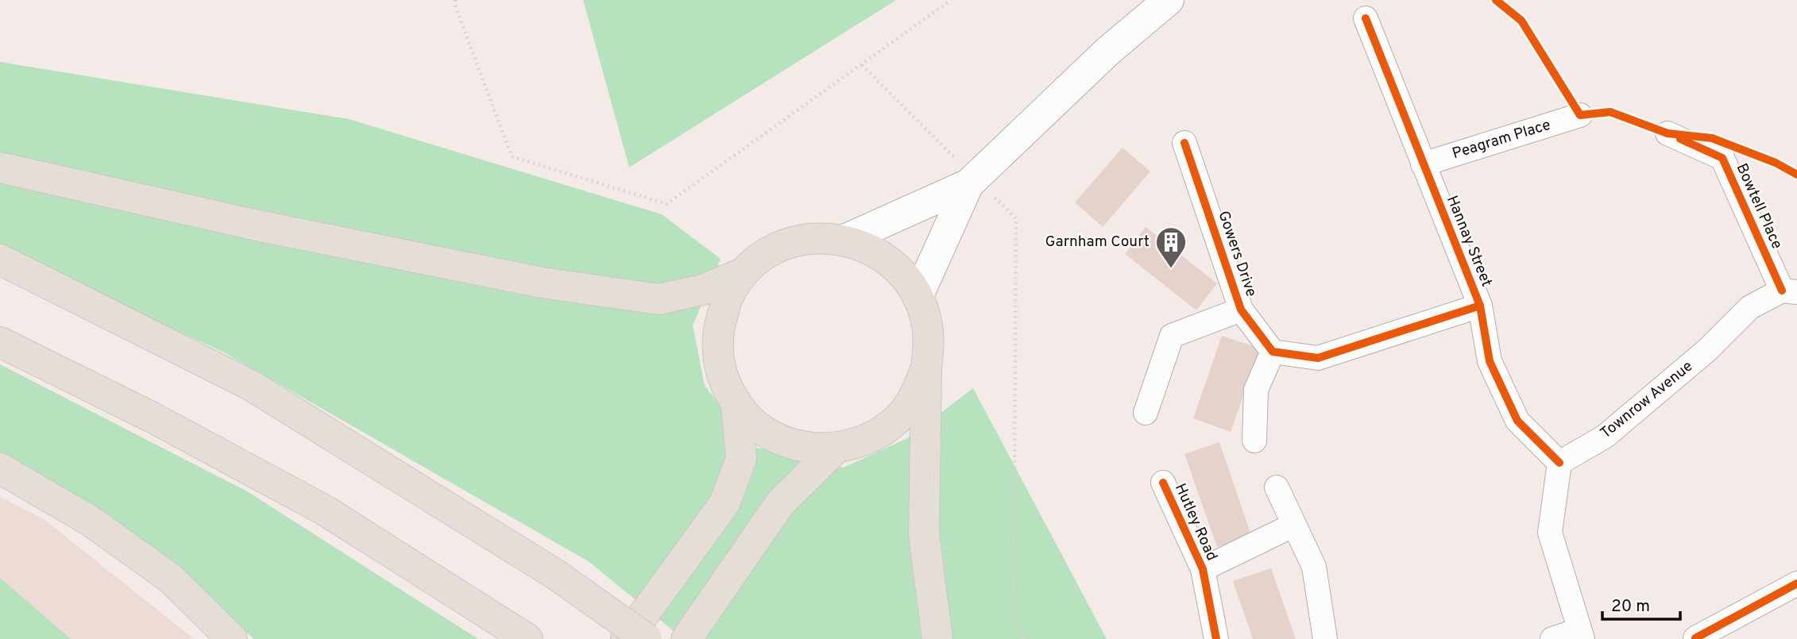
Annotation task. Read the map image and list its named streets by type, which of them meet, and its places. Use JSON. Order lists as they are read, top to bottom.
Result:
{
  "streets": {
    "street": [
      "Peagram Place",
      "Bowtell Place",
      "Hannay Street",
      "Gowers Drive",
      "Townrow Avenue",
      "Hutley Road"
    ]
  },
  "crossings": [
    ["Peagram Place", "Hannay Street"],
    ["Bowtell Place", "Townrow Avenue"],
    ["Hannay Street", "Townrow Avenue"]
  ],
  "places": {
    "building": ["Garnham Court"]
  },
  "scale_bar": "20 m"
}
